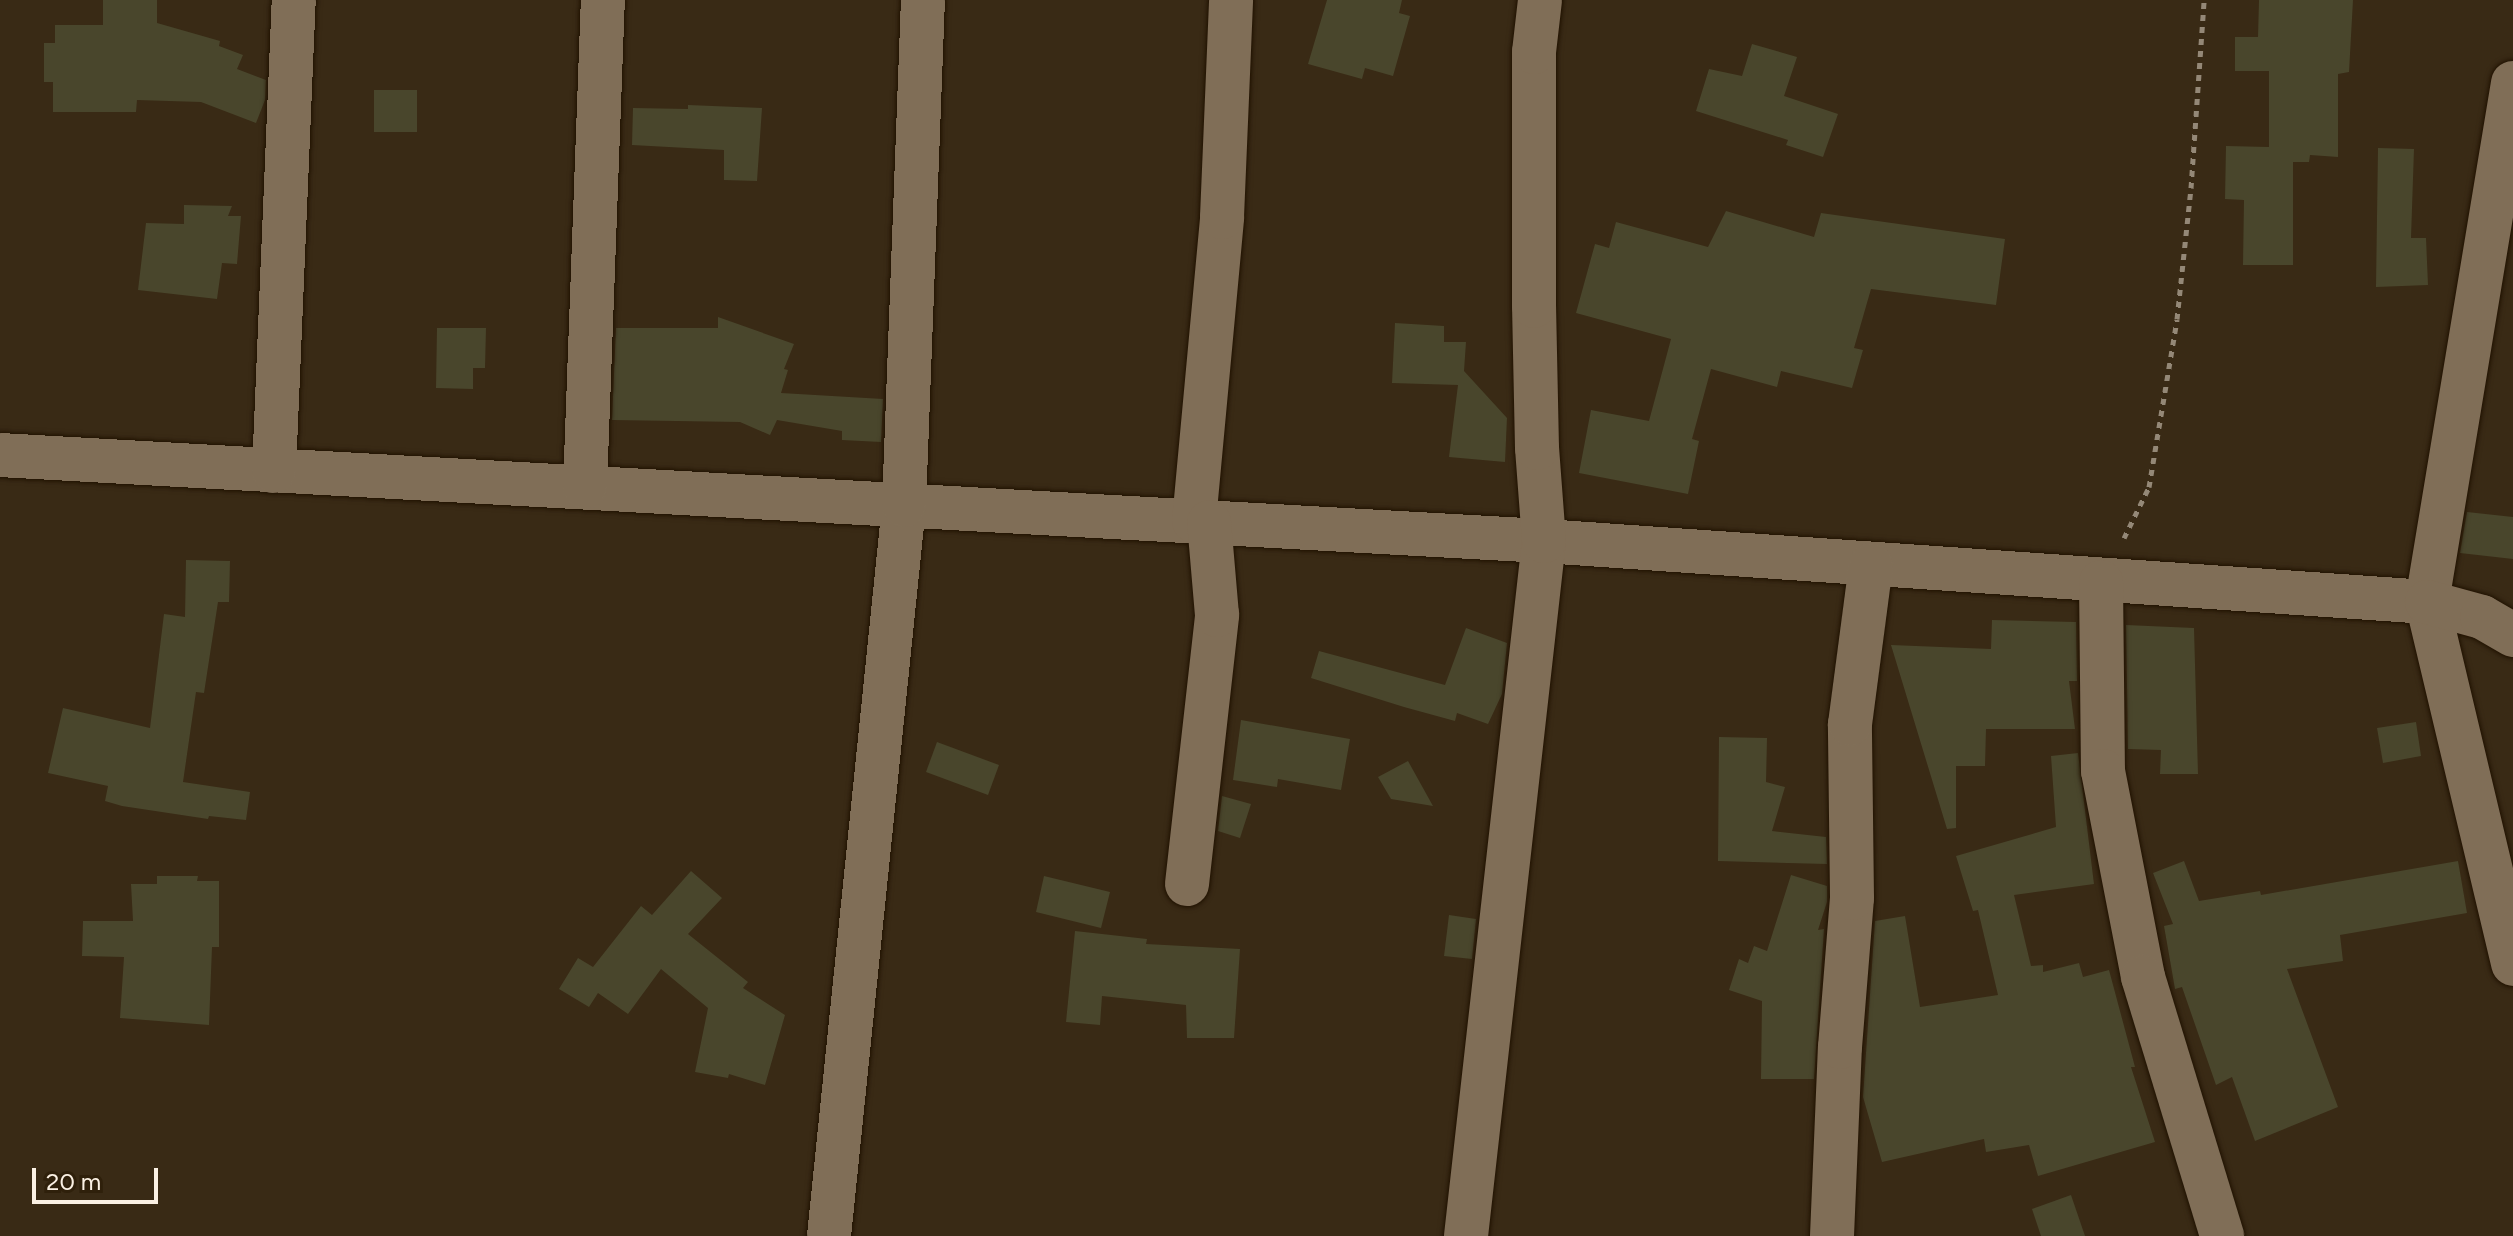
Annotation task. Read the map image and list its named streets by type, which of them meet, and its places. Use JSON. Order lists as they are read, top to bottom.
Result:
{
  "scale_bar": "20 m"
}
